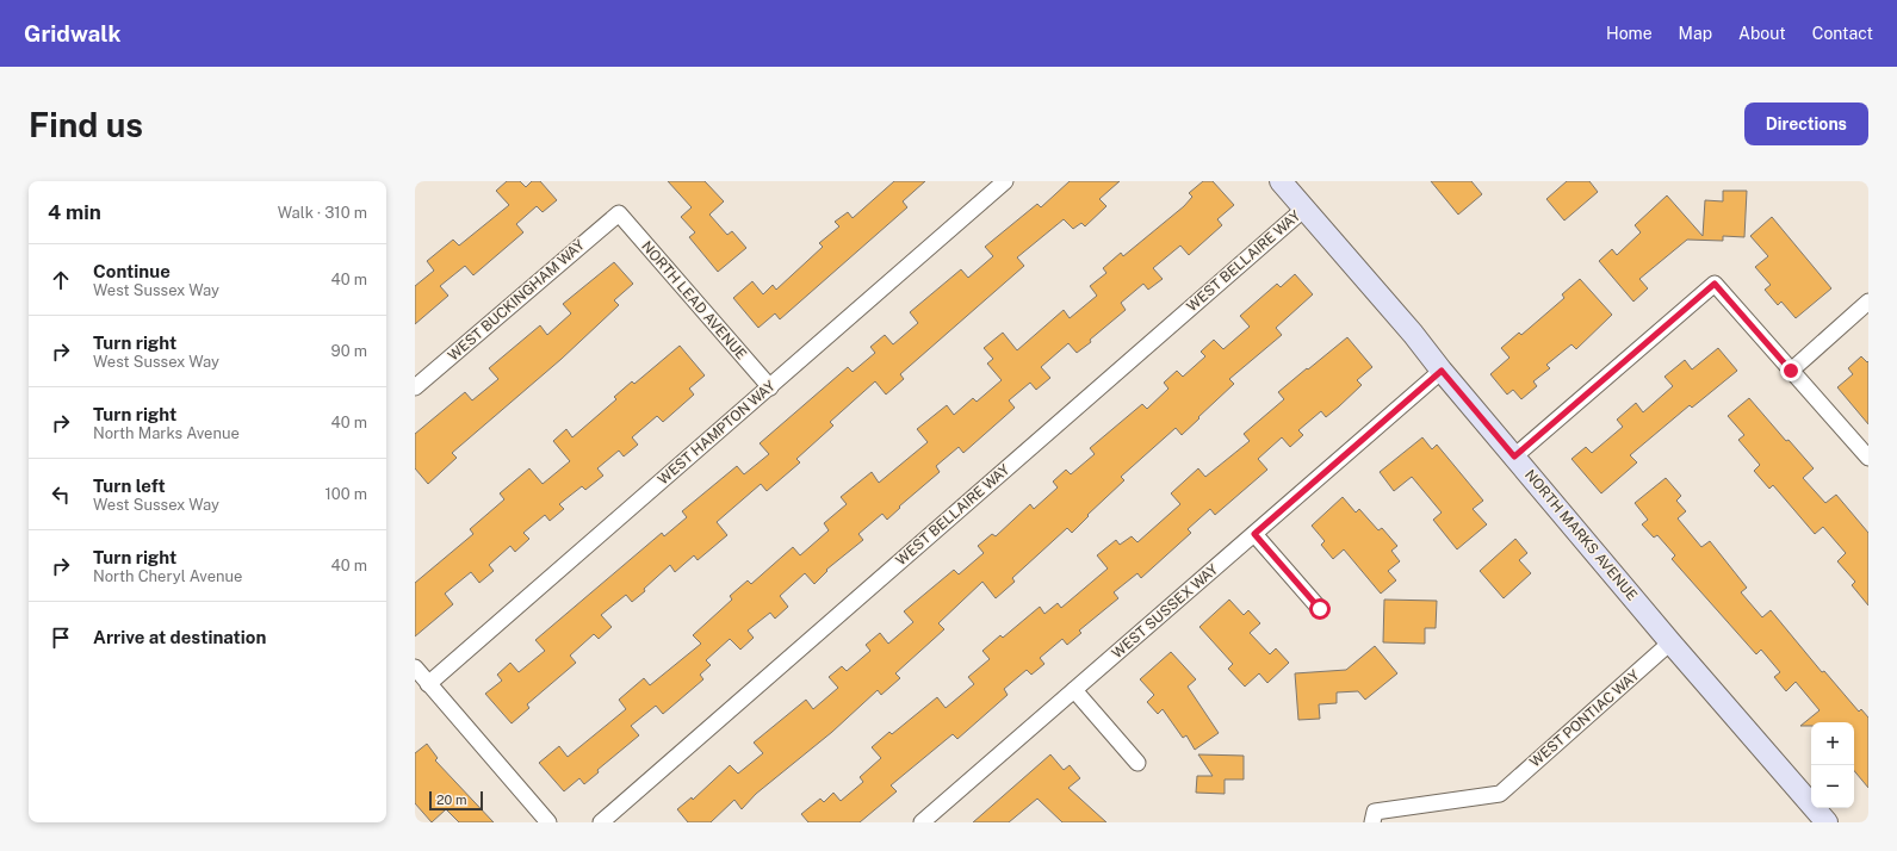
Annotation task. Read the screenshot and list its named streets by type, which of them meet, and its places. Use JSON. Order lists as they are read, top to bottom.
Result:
{
  "streets": {
    "main road": ["NORTH MARKS AVENUE"],
    "street": [
      "WEST BELLAIRE WAY",
      "WEST BUCKINGHAM WAY",
      "NORTH LEAD AVENUE",
      "WEST HAMPTON WAY",
      "WEST SUSSEX WAY",
      "WEST PONTIAC WAY"
    ]
  },
  "crossings": [
    ["WEST BELLAIRE WAY", "NORTH MARKS AVENUE"],
    ["WEST BUCKINGHAM WAY", "NORTH LEAD AVENUE"],
    ["NORTH LEAD AVENUE", "WEST HAMPTON WAY"],
    ["NORTH MARKS AVENUE", "WEST SUSSEX WAY"],
    ["NORTH MARKS AVENUE", "WEST PONTIAC WAY"]
  ],
  "scale_bar": "20 m",
  "page": {
    "header": "Gridwalk",
    "nav": [
      "Home",
      "Map",
      "About",
      "Contact"
    ],
    "buttons": "Directions",
    "title": "Find us",
    "heading": ["4 min", "Walk · 310 m"],
    "list": [
      ["Continue", "West Sussex Way", "40 m"],
      ["Turn right", "West Sussex Way", "90 m"],
      ["Turn right", "North Marks Avenue", "40 m"],
      ["Turn left", "West Sussex Way", "100 m"],
      ["Turn right", "North Cheryl Avenue", "40 m"],
      "Arrive at destination"
    ],
    "map_buttons": ["+", "−"],
    "scale": "20 m"
  }
}
